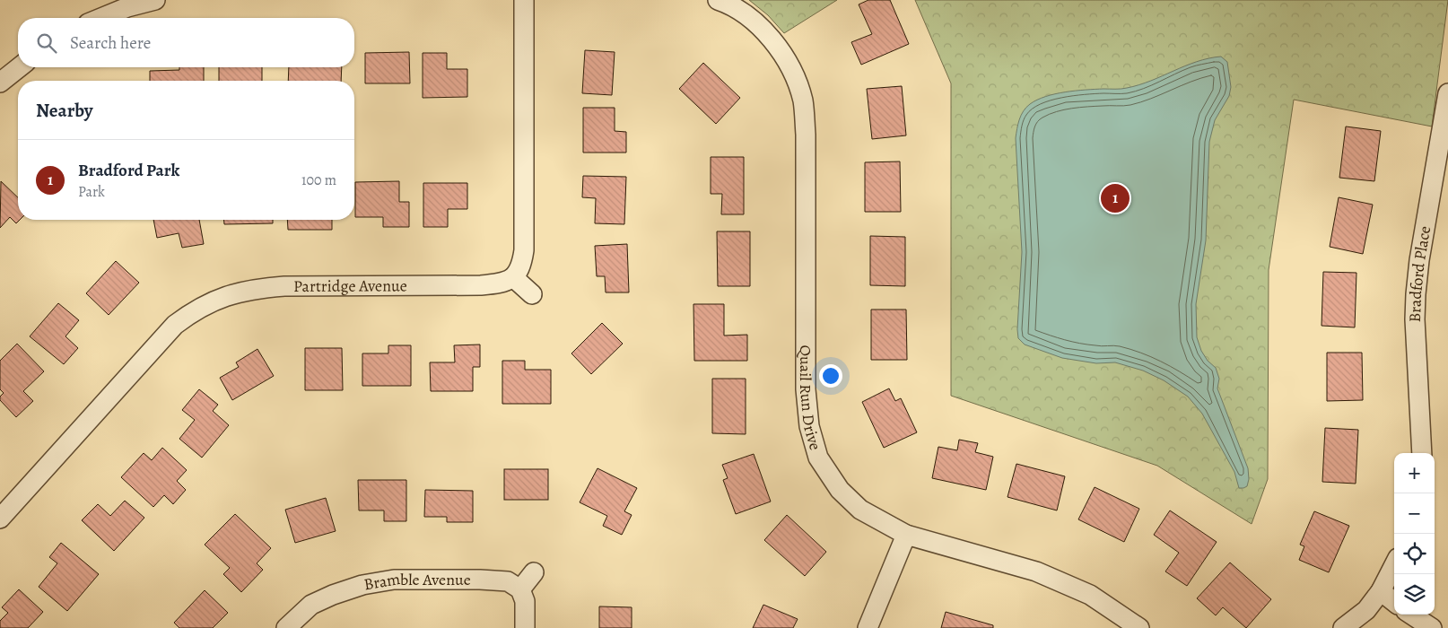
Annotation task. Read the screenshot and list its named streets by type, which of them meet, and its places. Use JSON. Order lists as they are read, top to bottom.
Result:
{
  "streets": {
    "street": [
      "Bradford Place",
      "Partridge Avenue",
      "Quail Run Drive",
      "Bramble Avenue"
    ]
  },
  "page": {
    "search": "Search here",
    "heading": "Nearby",
    "list": [
      {
        "mark": "1",
        "name": "Bradford Park",
        "note": "Park",
        "value": "100 m"
      }
    ],
    "pins": "1",
    "map_buttons": ["+", "−"]
  }
}
